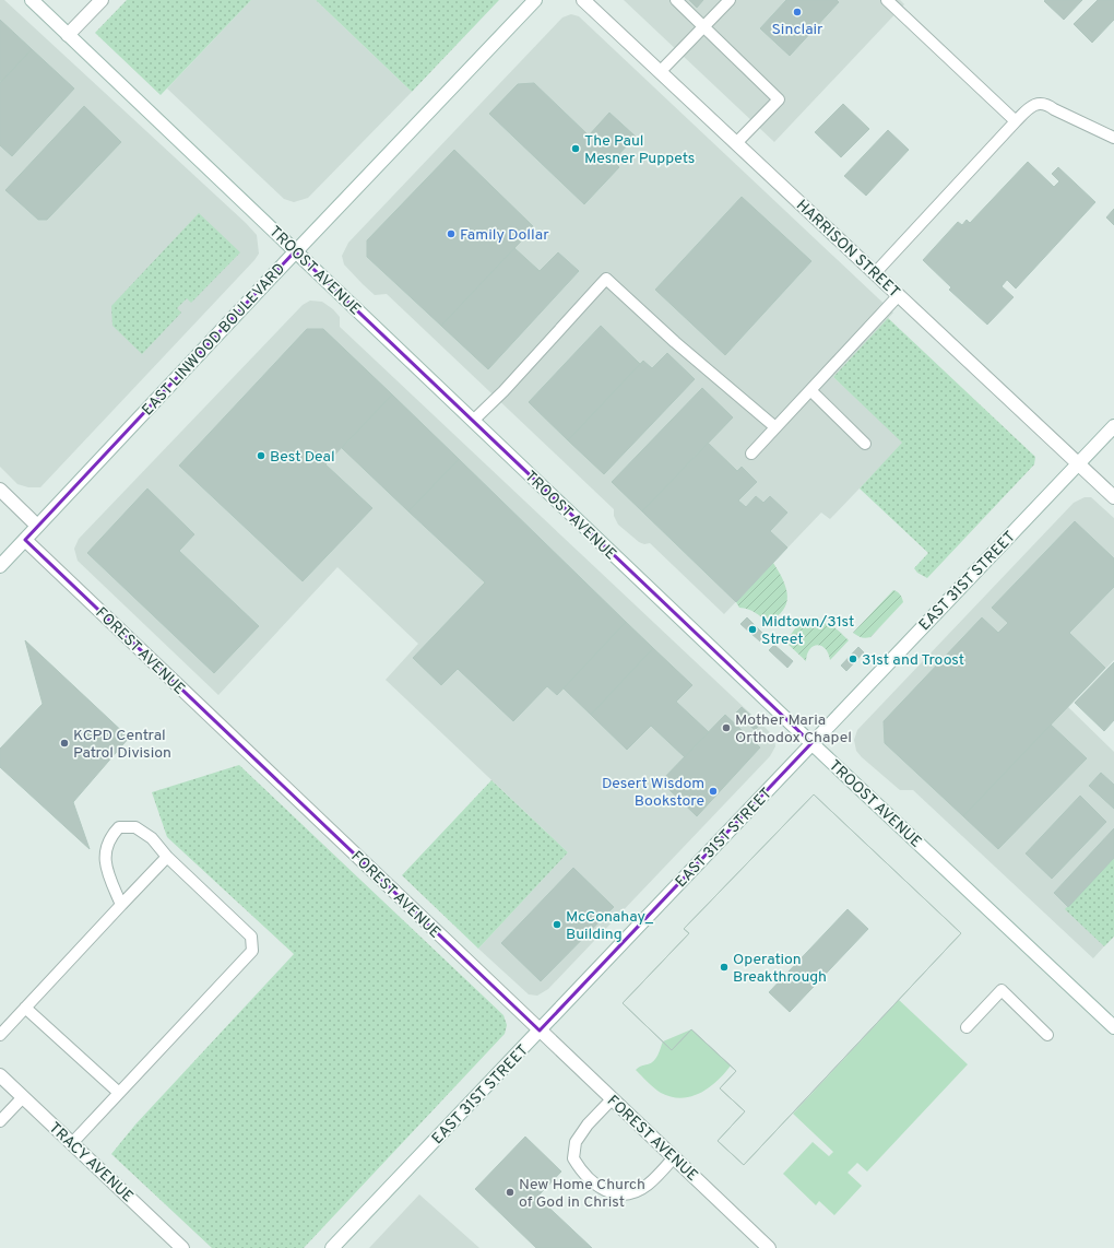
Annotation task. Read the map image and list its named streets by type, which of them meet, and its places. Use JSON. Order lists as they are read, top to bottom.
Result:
{
  "streets": {
    "main road": [
      "HARRISON STREET",
      "TROOST AVENUE",
      "EAST LINWOOD BOULEVARD",
      "EAST 31ST STREET",
      "FOREST AVENUE",
      "TRACY AVENUE"
    ]
  },
  "crossings": [
    ["HARRISON STREET", "EAST 31ST STREET"],
    ["TROOST AVENUE", "EAST LINWOOD BOULEVARD"],
    ["TROOST AVENUE", "EAST 31ST STREET"],
    ["EAST LINWOOD BOULEVARD", "FOREST AVENUE"],
    ["EAST 31ST STREET", "FOREST AVENUE"]
  ],
  "places": [
    "Sinclair",
    "The Paul Mesner Puppets",
    "Family Dollar",
    "Best Deal",
    "Midtown/31st Street",
    "31st and Troost",
    "Mother Maria Orthodox Chapel",
    "KCPD Central Patrol Division",
    "Desert Wisdom Bookstore",
    "McConahay_ Building",
    "Operation Breakthrough",
    "New Home Church of God in Christ"
  ]
}
